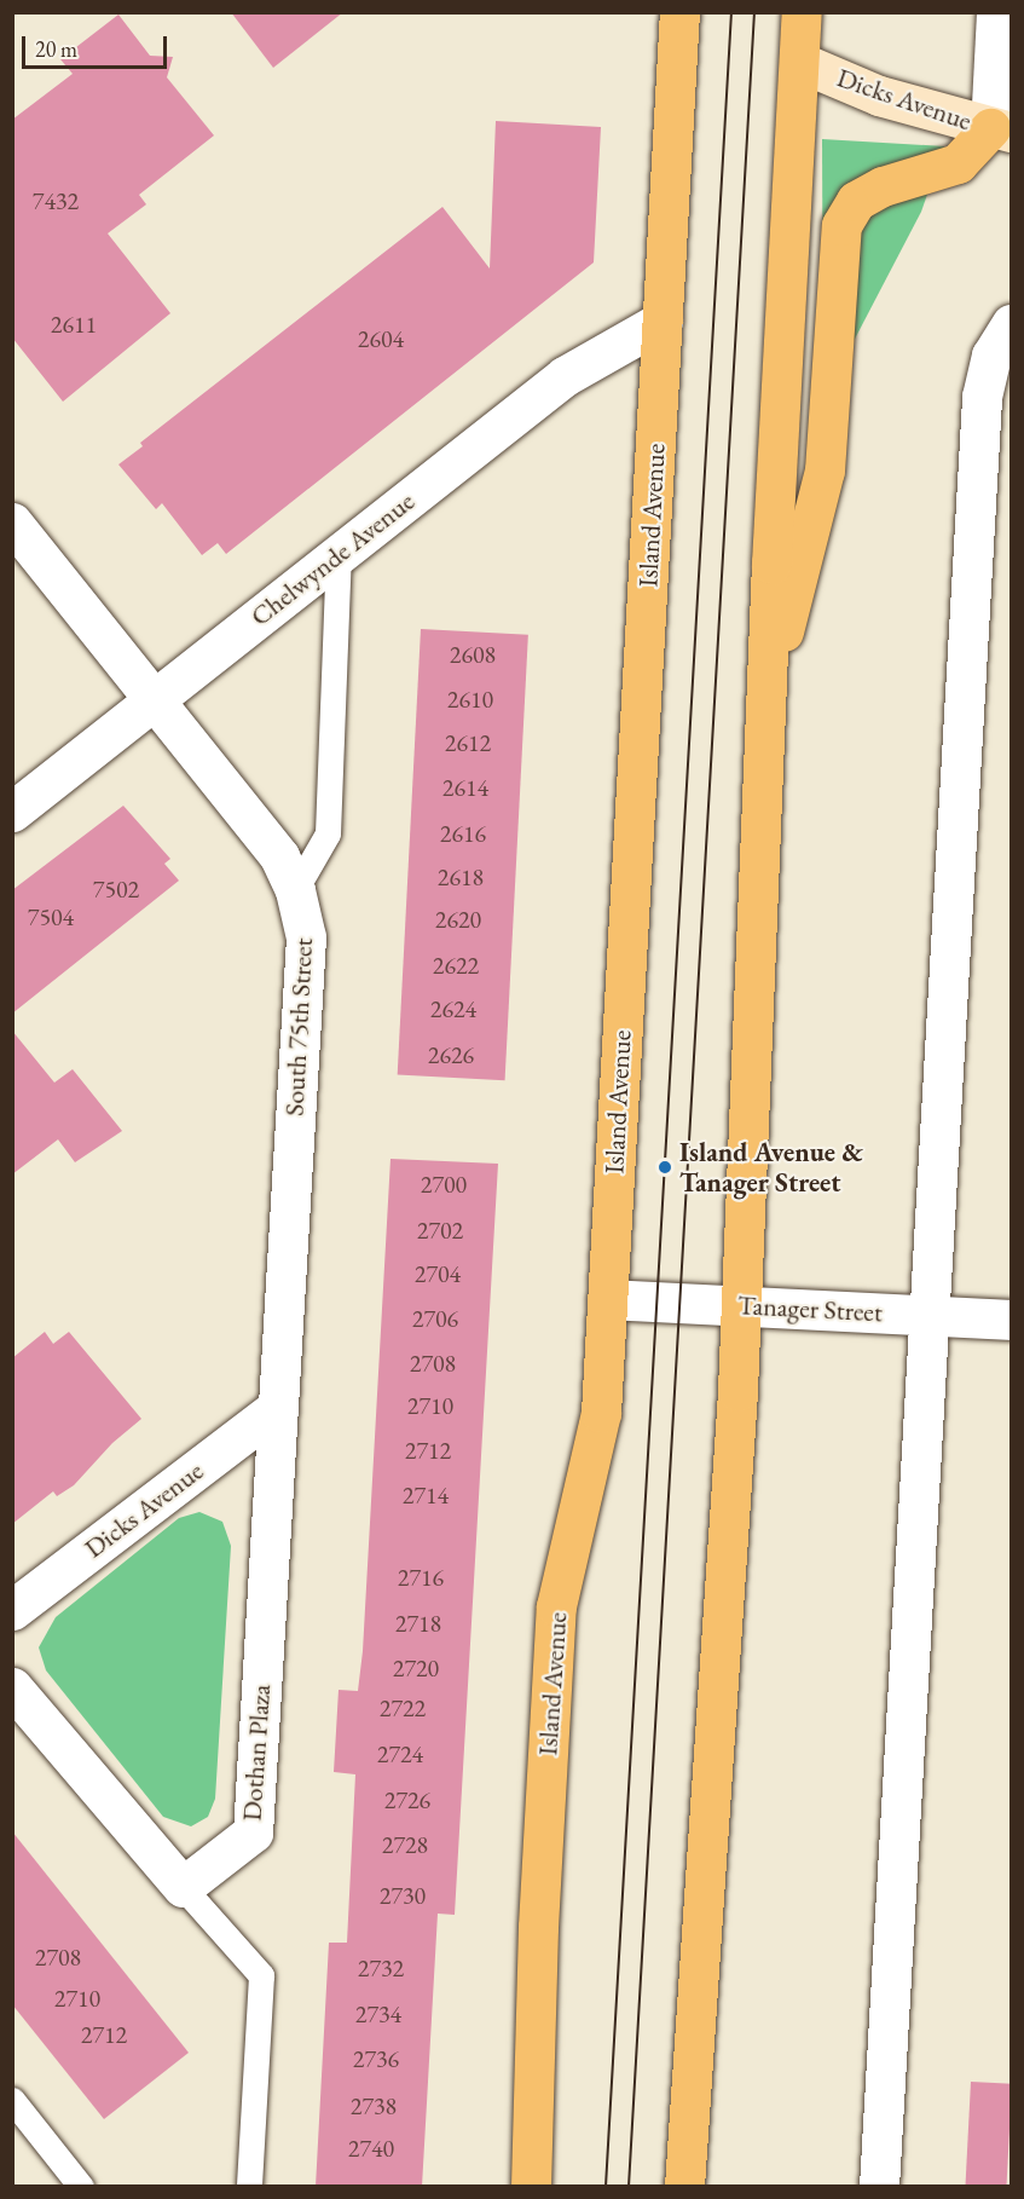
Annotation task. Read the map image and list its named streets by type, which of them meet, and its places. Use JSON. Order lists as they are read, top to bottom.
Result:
{
  "streets": {
    "main road": ["Island Avenue"],
    "street": [
      "Dicks Avenue",
      "Chelwynde Avenue",
      "South 75th Street",
      "Tanager Street",
      "Dothan Plaza"
    ]
  },
  "crossings": [
    ["Dicks Avenue", "South 75th Street"],
    ["Dicks Avenue", "Dothan Plaza"],
    ["Island Avenue", "Chelwynde Avenue"],
    ["Island Avenue", "Tanager Street"],
    ["Chelwynde Avenue", "South 75th Street"],
    ["South 75th Street", "Dothan Plaza"]
  ],
  "places": ["Island Avenue & Tanager Street"],
  "house_numbers": [
    "7432",
    "2611",
    "2604",
    "2608",
    "2610",
    "2612",
    "2614",
    "2616",
    "2618",
    "7502",
    "7504",
    "2620",
    "2622",
    "2624",
    "2626",
    "2700",
    "2702",
    "2704",
    "2706",
    "2708",
    "2710",
    "2712",
    "2714",
    "2716",
    "2718",
    "2720",
    "2722",
    "2724",
    "2726",
    "2728",
    "2730",
    "2708",
    "2732",
    "2710",
    "2734",
    "2712",
    "2736",
    "2738",
    "2740"
  ],
  "scale_bar": "20 m"
}
